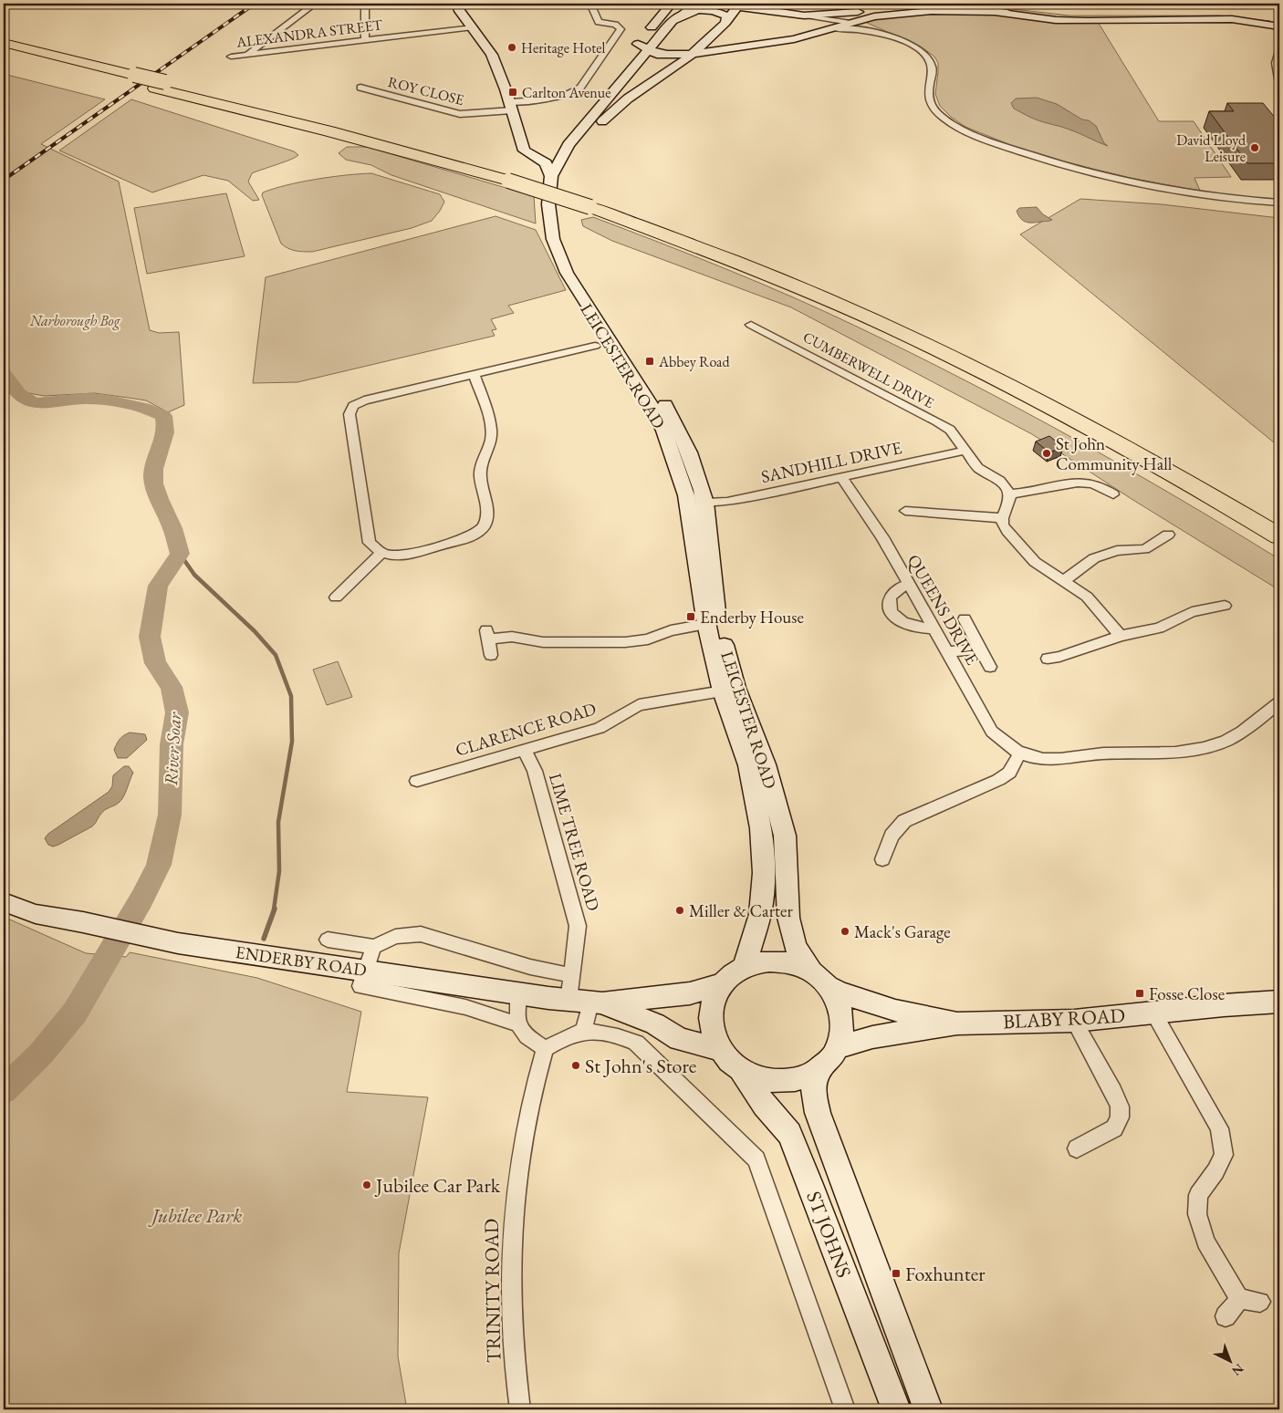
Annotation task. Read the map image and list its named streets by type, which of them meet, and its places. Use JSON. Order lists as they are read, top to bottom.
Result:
{
  "streets": {
    "main road": [
      "LEICESTER ROAD",
      "ENDERBY ROAD",
      "BLABY ROAD",
      "ST JOHNS"
    ],
    "street": [
      "ALEXANDRA STREET",
      "ROY CLOSE",
      "CUMBERWELL DRIVE",
      "SANDHILL DRIVE",
      "QUEENS DRIVE",
      "CLARENCE ROAD",
      "LIME TREE ROAD",
      "TRINITY ROAD"
    ]
  },
  "crossings": [
    ["LEICESTER ROAD", "SANDHILL DRIVE"],
    ["LEICESTER ROAD", "CLARENCE ROAD"],
    ["LEICESTER ROAD", "ENDERBY ROAD"],
    ["LEICESTER ROAD", "BLABY ROAD"],
    ["LEICESTER ROAD", "ST JOHNS"],
    ["CUMBERWELL DRIVE", "SANDHILL DRIVE"],
    ["SANDHILL DRIVE", "QUEENS DRIVE"],
    ["CLARENCE ROAD", "LIME TREE ROAD"],
    ["LIME TREE ROAD", "ENDERBY ROAD"],
    ["ENDERBY ROAD", "BLABY ROAD"],
    ["ENDERBY ROAD", "ST JOHNS"],
    ["BLABY ROAD", "ST JOHNS"]
  ],
  "water": ["River Soar"],
  "parks": ["Narborough Bog", "Jubilee Park"],
  "places": {
    "other": [
      "Heritage Hotel",
      "David Lloyd Leisure",
      "St John Community Hall",
      "Miller & Carter",
      "Mack's Garage",
      "St John's Store",
      "Jubilee Car Park"
    ],
    "transit": [
      "Carlton Avenue",
      "Abbey Road",
      "Enderby House",
      "Fosse Close",
      "Foxhunter"
    ]
  },
  "north": "bottom right"
}
